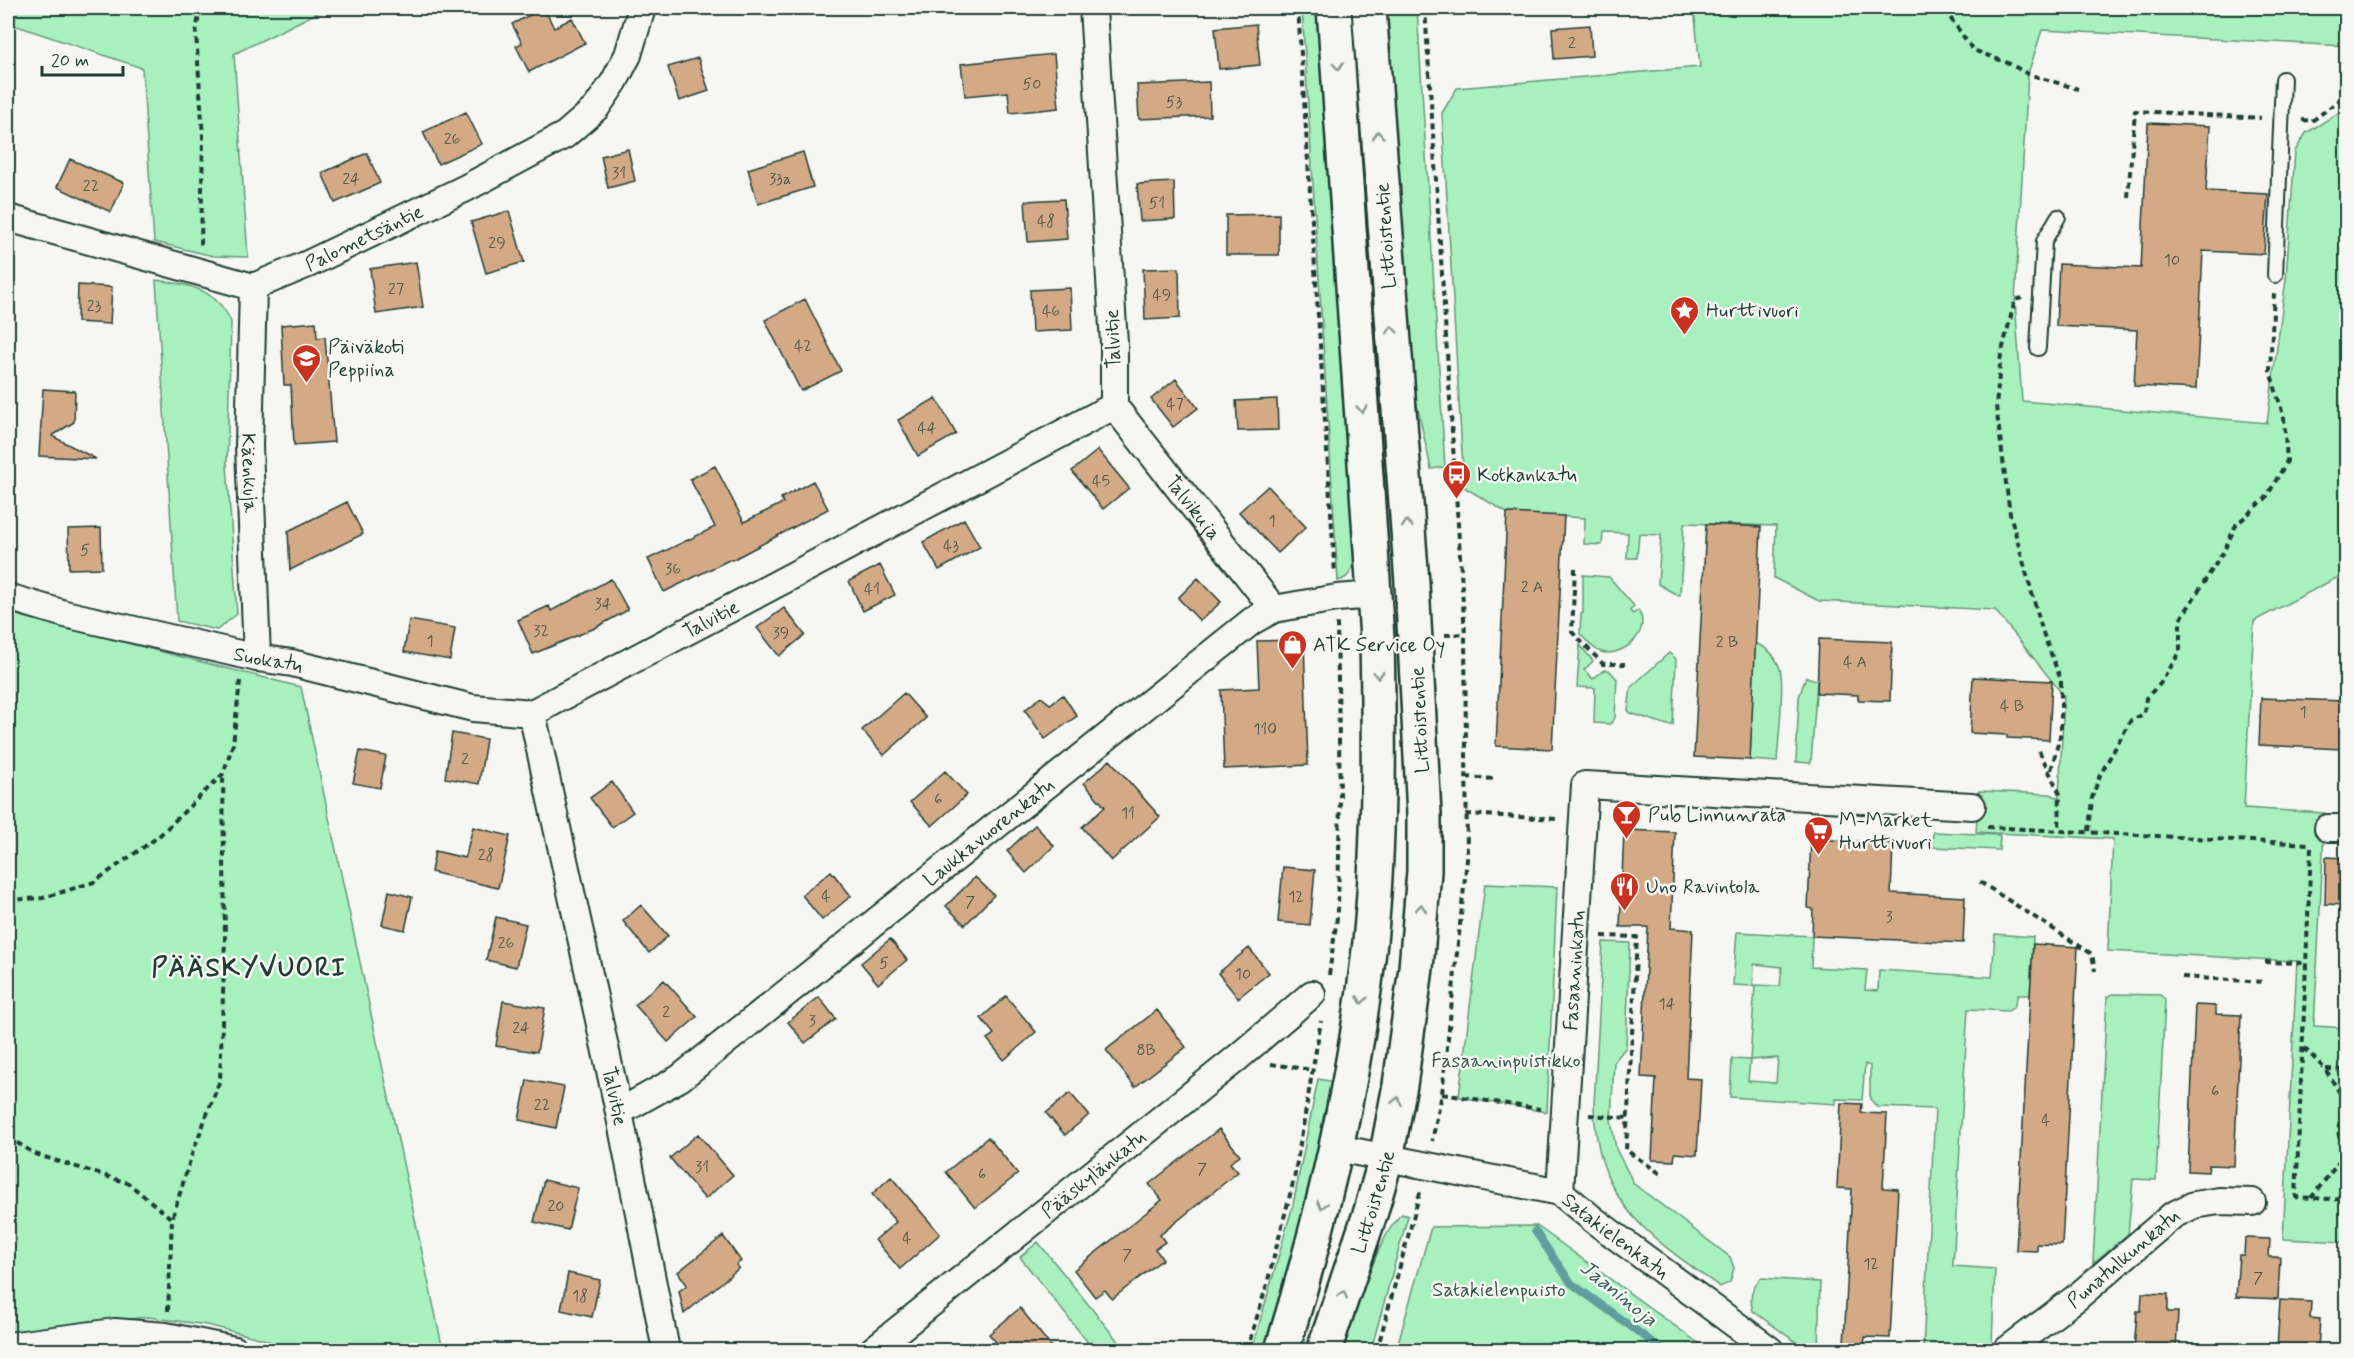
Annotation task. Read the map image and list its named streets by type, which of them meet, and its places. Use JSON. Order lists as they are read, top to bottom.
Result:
{
  "streets": {
    "main road": ["Littoistentie"],
    "street": [
      "Palometsäntie",
      "Talvitie",
      "Käenkuja",
      "Talvikuja",
      "Suokatu",
      "Laukkavuorenkatu",
      "Fasaaninkatu",
      "Pääskylänkatu",
      "Satakielenkatu",
      "Punatulkunkatu"
    ]
  },
  "crossings": [
    ["Palometsäntie", "Käenkuja"],
    ["Littoistentie", "Laukkavuorenkatu"],
    ["Littoistentie", "Satakielenkatu"],
    ["Talvitie", "Talvikuja"],
    ["Talvitie", "Suokatu"],
    ["Talvitie", "Laukkavuorenkatu"],
    ["Käenkuja", "Suokatu"],
    ["Talvikuja", "Laukkavuorenkatu"],
    ["Fasaaninkatu", "Satakielenkatu"]
  ],
  "districts": ["PÄÄSKYVUORI"],
  "water": ["Jaaninoja"],
  "parks": ["Fasaaninpuistikko", "Satakielenpuisto"],
  "places": {
    "place": ["Hurttivuori"],
    "school or university": ["Päiväkoti Peppiina"],
    "bus stop": ["Kotkankatu"],
    "shop": ["ATK Service Oy"],
    "bar": ["Pub Linnunrata"],
    "supermarket": ["M-Market Hurttivuori"],
    "restaurant": ["Uno Ravintola"]
  },
  "house_numbers": [
    "2",
    "50",
    "53",
    "26",
    "31",
    "24",
    "33a",
    "22",
    "51",
    "48",
    "29",
    "10",
    "27",
    "49",
    "23",
    "46",
    "42",
    "47",
    "44",
    "45",
    "1",
    "43",
    "5",
    "36",
    "2 A",
    "41",
    "34",
    "32",
    "39",
    "1",
    "2 B",
    "4 A",
    "4 B",
    "1",
    "110",
    "2",
    "6",
    "11",
    "28",
    "4",
    "12",
    "7",
    "3",
    "26",
    "5",
    "10",
    "14",
    "2",
    "3",
    "24",
    "8B",
    "6",
    "22",
    "4",
    "31",
    "7",
    "6",
    "20",
    "4",
    "7",
    "12",
    "7",
    "18"
  ],
  "scale_bar": "20 m"
}
